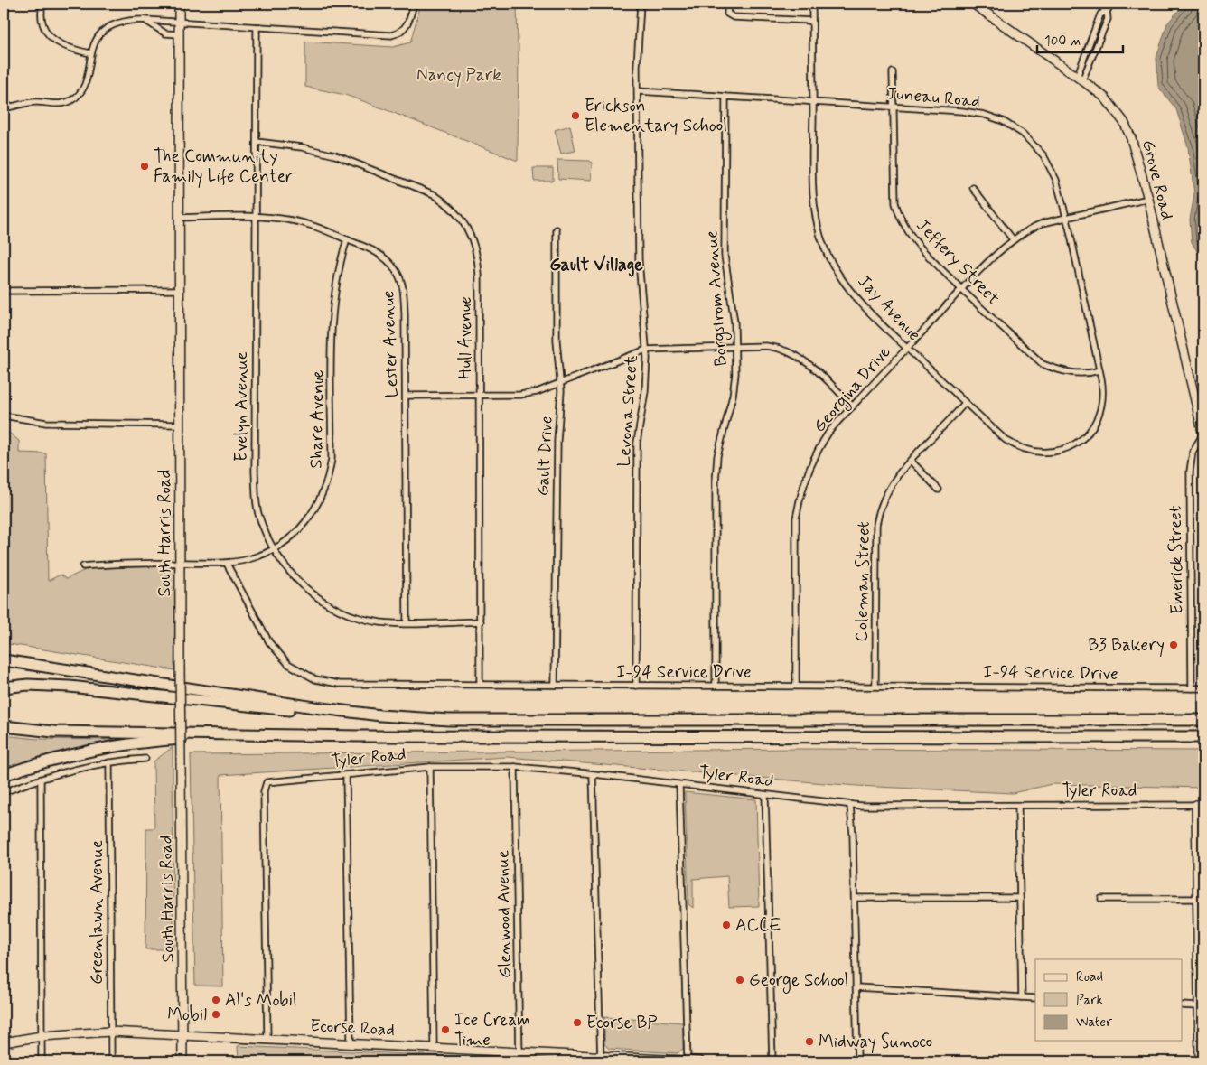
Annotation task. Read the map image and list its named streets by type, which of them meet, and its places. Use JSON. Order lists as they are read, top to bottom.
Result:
{
  "streets": {
    "main road": ["Grove Road", "South Harris Road", "Ecorse Road"],
    "street": [
      "Juneau Road",
      "Jeffery Street",
      "Borgstrom Avenue",
      "Jay Avenue",
      "Hull Avenue",
      "Lester Avenue",
      "Georgina Drive",
      "Evelyn Avenue",
      "Levona Street",
      "Share Avenue",
      "Gault Drive",
      "Emerick Street",
      "Coleman Street",
      "I-94 Service Drive",
      "Tyler Road",
      "Greenlawn Avenue",
      "Glenwood Avenue"
    ]
  },
  "crossings": [
    ["Juneau Road", "Jeffery Street"],
    ["Juneau Road", "Borgstrom Avenue"],
    ["Juneau Road", "Jay Avenue"],
    ["Juneau Road", "Georgina Drive"],
    ["Juneau Road", "Levona Street"],
    ["Grove Road", "Georgina Drive"],
    ["Grove Road", "Emerick Street"],
    ["Jeffery Street", "Jay Avenue"],
    ["Jeffery Street", "Georgina Drive"],
    ["Borgstrom Avenue", "I-94 Service Drive"],
    ["Jay Avenue", "Georgina Drive"],
    ["Jay Avenue", "Coleman Street"],
    ["Hull Avenue", "Evelyn Avenue"],
    ["Hull Avenue", "I-94 Service Drive"],
    ["Lester Avenue", "Evelyn Avenue"],
    ["Lester Avenue", "Share Avenue"],
    ["Lester Avenue", "South Harris Road"],
    ["Georgina Drive", "I-94 Service Drive"],
    ["Evelyn Avenue", "Share Avenue"],
    ["Levona Street", "I-94 Service Drive"],
    ["Share Avenue", "South Harris Road"],
    ["Share Avenue", "I-94 Service Drive"],
    ["Gault Drive", "I-94 Service Drive"],
    ["South Harris Road", "Ecorse Road"],
    ["Emerick Street", "I-94 Service Drive"],
    ["Coleman Street", "I-94 Service Drive"],
    ["Tyler Road", "Glenwood Avenue"],
    ["Tyler Road", "Ecorse Road"],
    ["Greenlawn Avenue", "Ecorse Road"],
    ["Glenwood Avenue", "Ecorse Road"]
  ],
  "districts": ["Gault Village"],
  "parks": ["Nancy Park"],
  "places": [
    "Erickson Elementary School",
    "The Community Family Life Center",
    "B3 Bakery",
    "ACCE",
    "George School",
    "Al's Mobil",
    "Mobil",
    "Ecorse BP",
    "Ice Cream Time",
    "Midway Sunoco"
  ],
  "legend": ["Road", "Park", "Water"],
  "scale_bar": "100 m"
}
